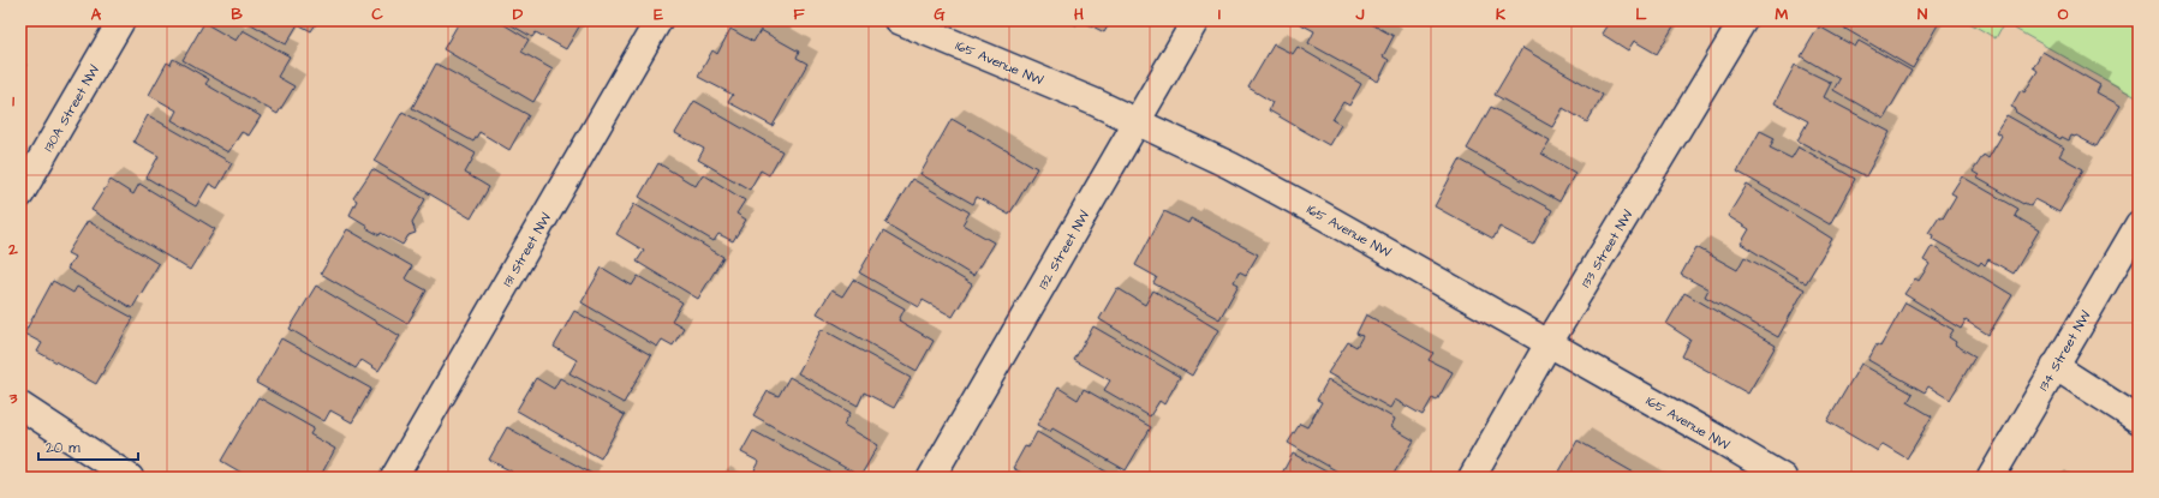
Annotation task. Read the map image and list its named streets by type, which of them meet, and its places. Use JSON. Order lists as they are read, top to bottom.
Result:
{
  "streets": {
    "street": [
      "165 Avenue NW",
      "130A Street NW",
      "133 Street NW",
      "131 Street NW",
      "132 Street NW",
      "134 Street NW"
    ]
  },
  "crossings": [
    ["165 Avenue NW", "133 Street NW"],
    ["165 Avenue NW", "132 Street NW"]
  ],
  "scale_bar": "20 m",
  "grid": {
    "columns": [
      "A",
      "B",
      "C",
      "D",
      "E",
      "F",
      "G",
      "H",
      "I",
      "J",
      "K",
      "L",
      "M",
      "N",
      "O"
    ],
    "rows": ["1", "2", "3"]
  }
}
